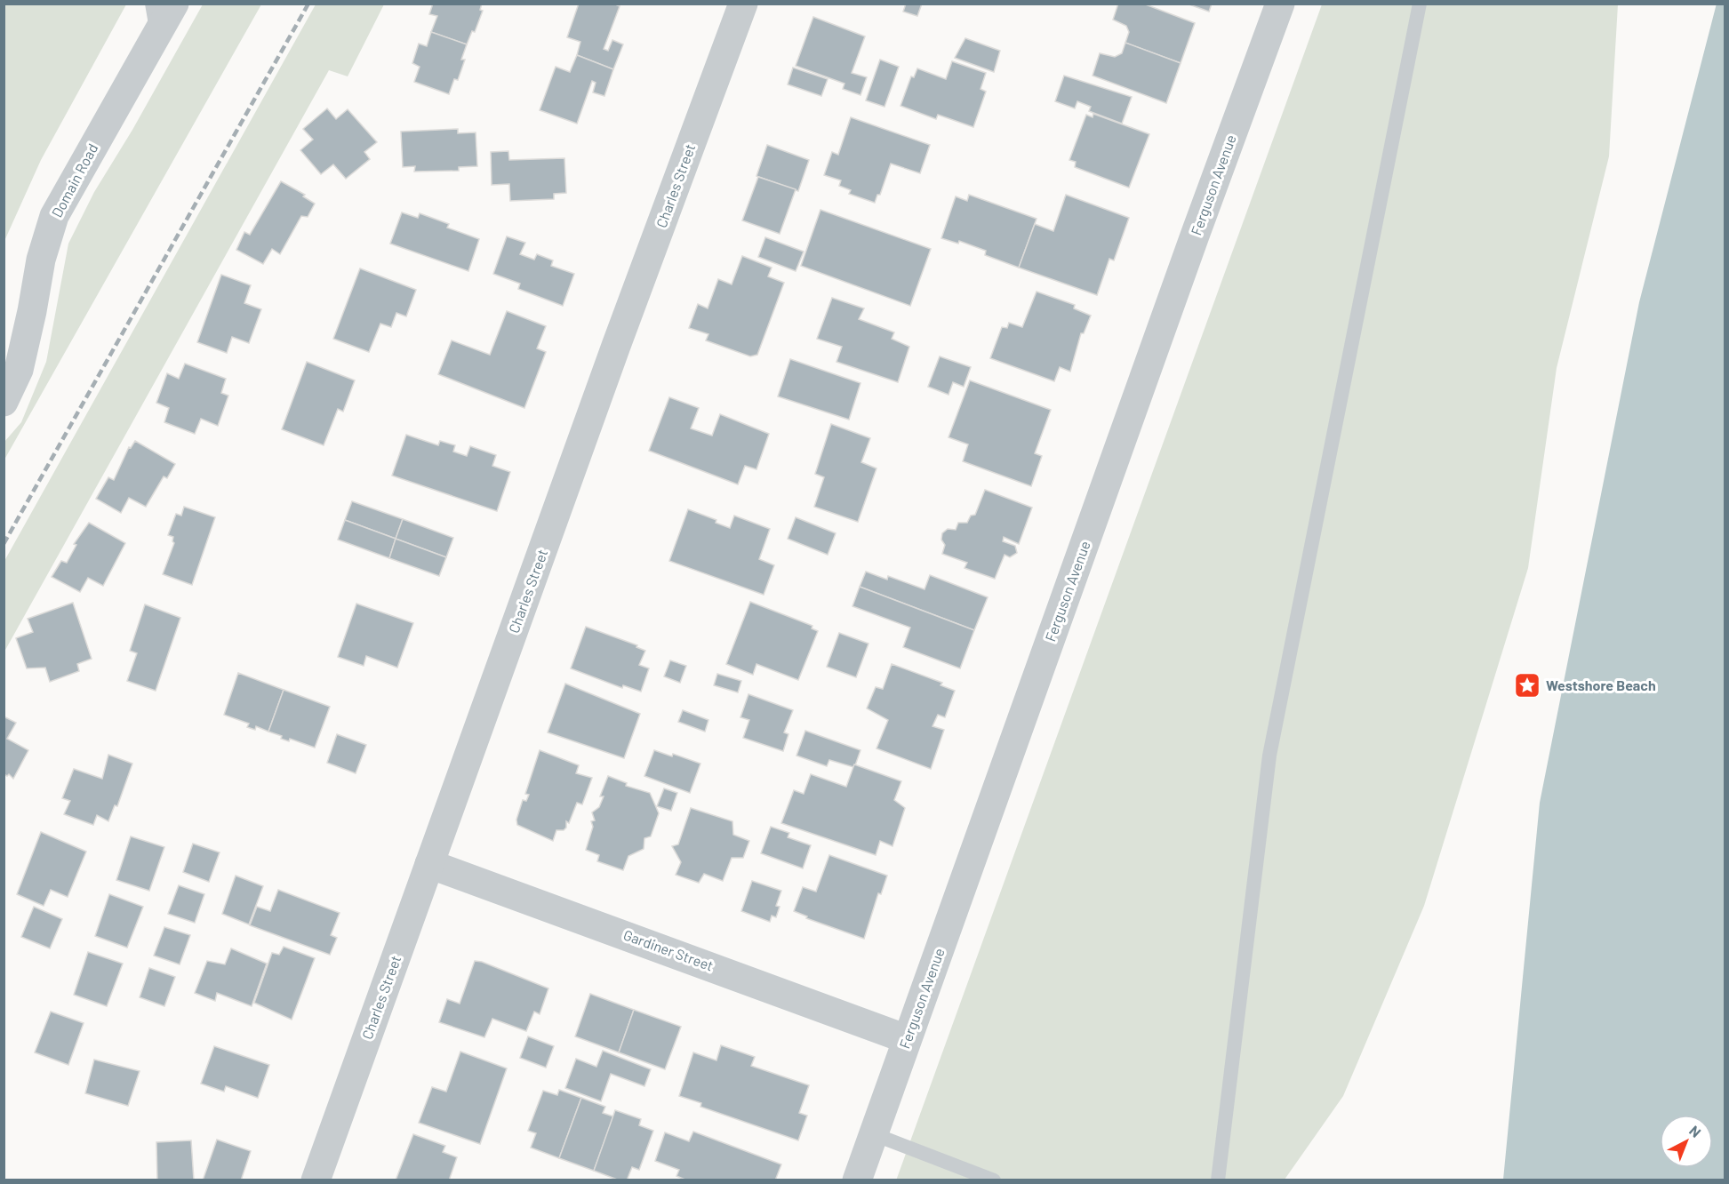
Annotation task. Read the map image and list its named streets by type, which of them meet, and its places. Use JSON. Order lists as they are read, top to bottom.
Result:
{
  "streets": {
    "street": [
      "Domain Road",
      "Ferguson Avenue",
      "Charles Street",
      "Gardiner Street"
    ]
  },
  "crossings": [
    ["Ferguson Avenue", "Gardiner Street"],
    ["Charles Street", "Gardiner Street"]
  ],
  "places": {
    "place": ["Westshore Beach"]
  },
  "north": "top right"
}
